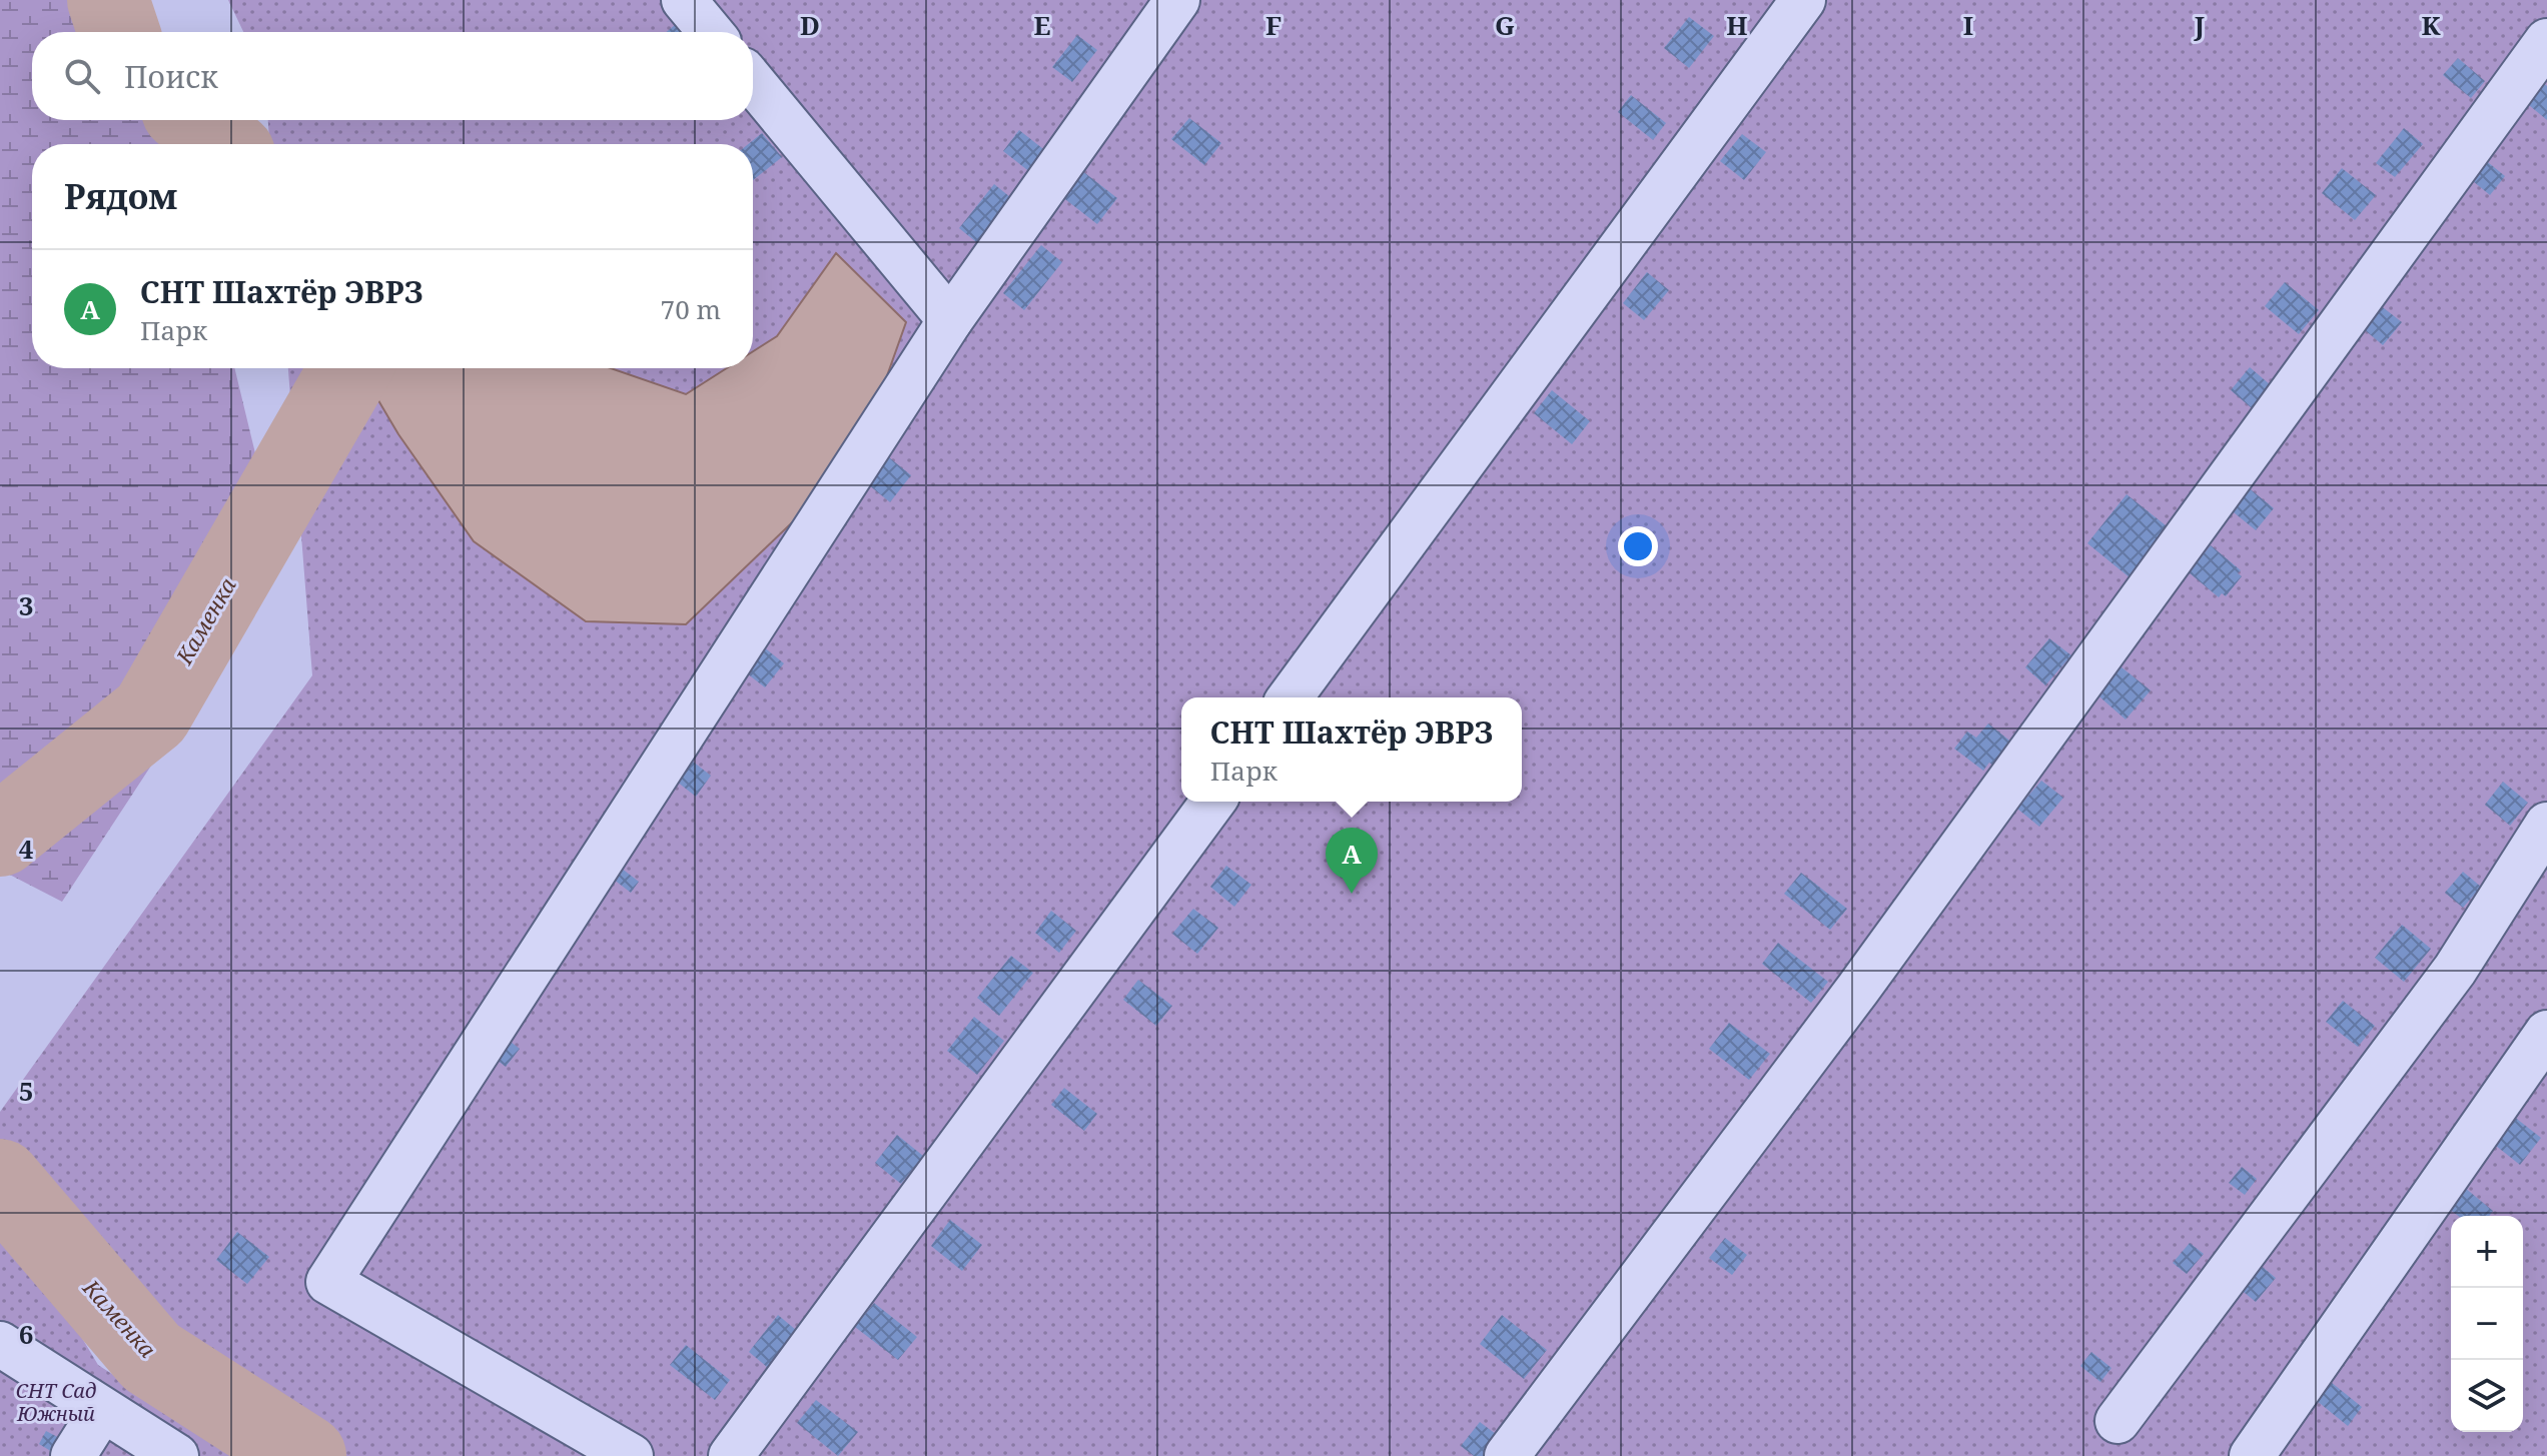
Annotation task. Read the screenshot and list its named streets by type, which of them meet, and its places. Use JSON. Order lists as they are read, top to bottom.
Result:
{
  "water": ["Каменка"],
  "parks": ["СНТ Сад Южный"],
  "page": {
    "search": "Поиск",
    "heading": "Рядом",
    "list": [
      {
        "mark": "A",
        "name": "СНТ Шахтёр ЭВРЗ",
        "note": "Парк",
        "value": "70 m"
      }
    ],
    "popup": ["СНТ Шахтёр ЭВРЗ", "Парк"],
    "pins": "A",
    "map_buttons": ["+", "−"]
  },
  "grid": {
    "columns": [
      "D",
      "E",
      "F",
      "G",
      "H",
      "I",
      "J",
      "K"
    ],
    "rows": [
      "3",
      "4",
      "5",
      "6"
    ]
  }
}
